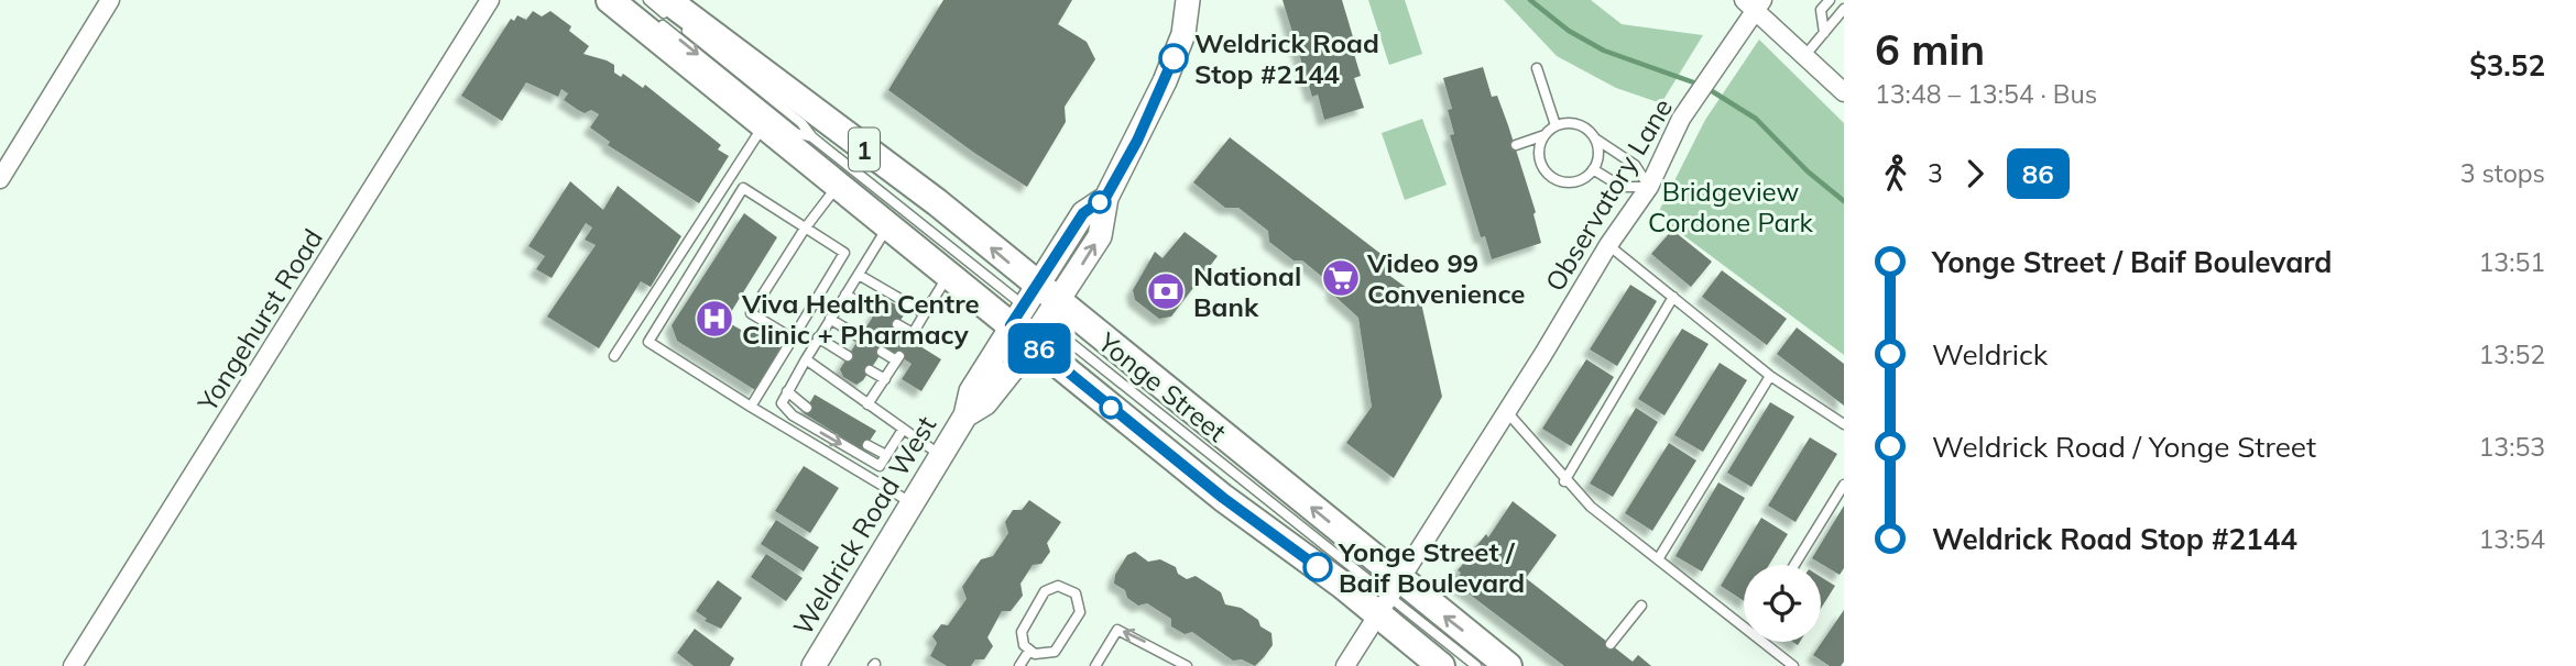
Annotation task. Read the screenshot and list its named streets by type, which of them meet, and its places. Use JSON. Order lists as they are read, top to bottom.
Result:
{
  "streets": {
    "main road": ["1", "Yonge Street"],
    "street": ["Observatory Lane", "Yongehurst Road", "Weldrick Road West"]
  },
  "crossings": [
    ["Observatory Lane", "Yonge Street"],
    ["Yonge Street", "Weldrick Road West"]
  ],
  "parks": ["Bridgeview Cordone Park"],
  "places": {
    "other": ["Weldrick Road Stop #2144", "Yonge Street / Baif Boulevard"],
    "supermarket": ["Video 99 Convenience"],
    "bank": ["National Bank"],
    "hospital": ["Viva Health Centre Clinic + Pharmacy"]
  },
  "lines": ["bus line 86"],
  "page": {
    "on_map": "86",
    "heading": ["6 min", "13:48 – 13:54 · Bus", "$3.52"],
    "legs": ["3", "86", "3 stops"],
    "list": [
      {
        "name": "Yonge Street / Baif Boulevard",
        "value": "13:51"
      },
      {
        "name": "Weldrick",
        "value": "13:52"
      },
      {
        "name": "Weldrick Road / Yonge Street",
        "value": "13:53"
      },
      {
        "name": "Weldrick Road Stop #2144",
        "value": "13:54"
      }
    ]
  }
}
